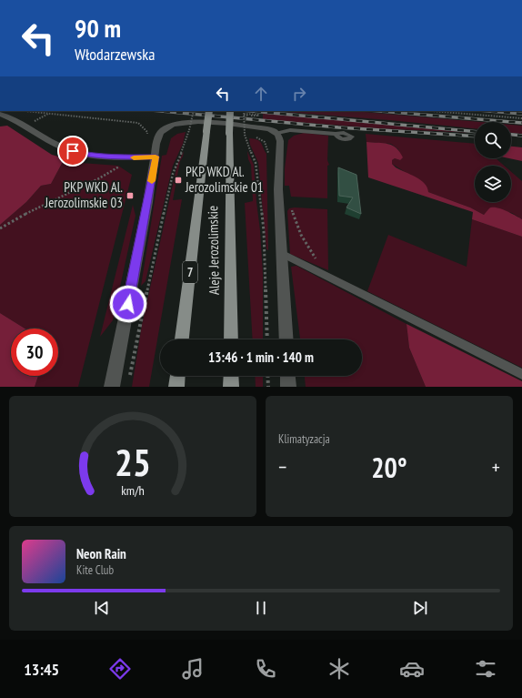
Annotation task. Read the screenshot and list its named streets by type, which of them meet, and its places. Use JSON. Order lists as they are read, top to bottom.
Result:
{
  "streets": {
    "main road": ["Aleje Jerozolimskie", "7"]
  },
  "places": {
    "transit": ["PKP WKD Al. Jerozolimskie 01", "PKP WKD Al. Jerozolimskie 03"]
  },
  "page": {
    "turn": ["90 m", "Włodarzewska"],
    "limit": "30",
    "trip": "13:46 · 1 min · 140 m",
    "tile": "Klimatyzacja",
    "heat": ["−", "20°", "+"],
    "song": ["Neon Rain", "Kite Club"],
    "tabs": "13:45",
    "gauge": ["25", "km/h"]
  }
}
